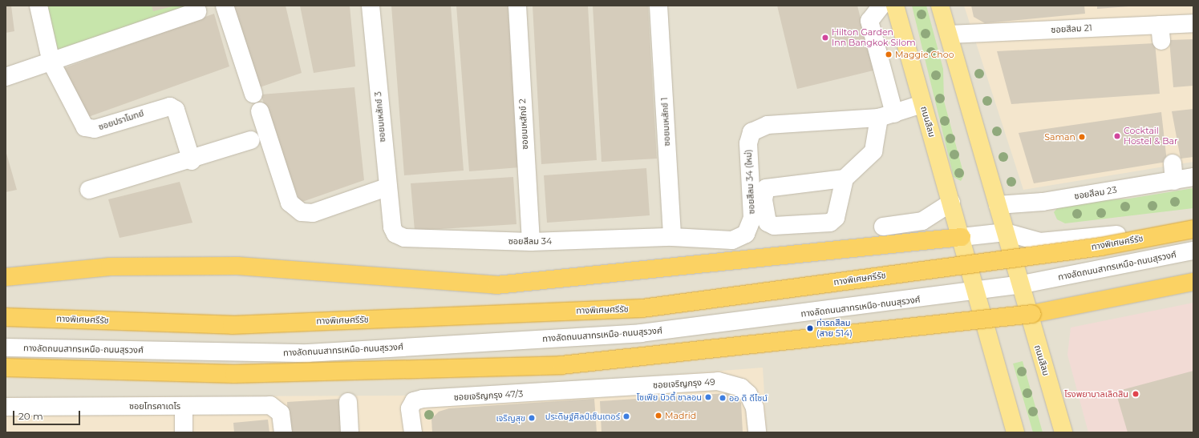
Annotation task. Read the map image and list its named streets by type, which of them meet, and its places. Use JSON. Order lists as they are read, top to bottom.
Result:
{
  "streets": {
    "highway": ["ทางพิเศษศรีรัช"],
    "main road": ["ถนนสีลม"],
    "street": [
      "ซอยสีลม 21",
      "ซอยมเหสักข์ 3",
      "ซอยปราโมทย์",
      "ซอยมเหสักข์ 1",
      "ซอยมเหสักข์ 2",
      "ซอยสีลม 34 (ใหม่)",
      "ซอยสีลม 23",
      "ซอยสีลม 34",
      "ทางลัดถนนสาทรเหนือ-ถนนสุรวงศ์",
      "ซอยเจริญกรุง 49",
      "ซอยเจริญกรุง 47/3",
      "ซอยโทรคาเดโร"
    ]
  },
  "crossings": [
    ["ซอยสีลม 21", "ถนนสีลม"],
    ["ซอยมเหสักข์ 3", "ซอยสีลม 34"],
    ["ซอยมเหสักข์ 1", "ซอยสีลม 34 (ใหม่)"],
    ["ซอยมเหสักข์ 1", "ซอยสีลม 34"],
    ["ถนนสีลม", "ซอยสีลม 34 (ใหม่)"],
    ["ถนนสีลม", "ซอยสีลม 23"],
    ["ถนนสีลม", "ทางลัดถนนสาทรเหนือ-ถนนสุรวงศ์"],
    ["ซอยมเหสักข์ 2", "ซอยสีลม 34"],
    ["ซอยสีลม 34 (ใหม่)", "ซอยสีลม 34"],
    ["ซอยเจริญกรุง 49", "ซอยเจริญกรุง 47/3"]
  ],
  "places": [
    "Hilton Garden Inn Bangkok Silom",
    "Maggie Choo",
    "Cocktail Hostel & Bar",
    "Saman",
    "ท่ารถสีลม (สาย 514)",
    "โรงพยาบาลเลิดสิน",
    "โซเฟีย บิวตี้ ซาลอน",
    "ออ ดิ ดีไซน์",
    "Madrid",
    "ประดิษฐ์ศิลป์เซ็นเตอร์",
    "เจริญสุข"
  ],
  "scale_bar": "20 m"
}
